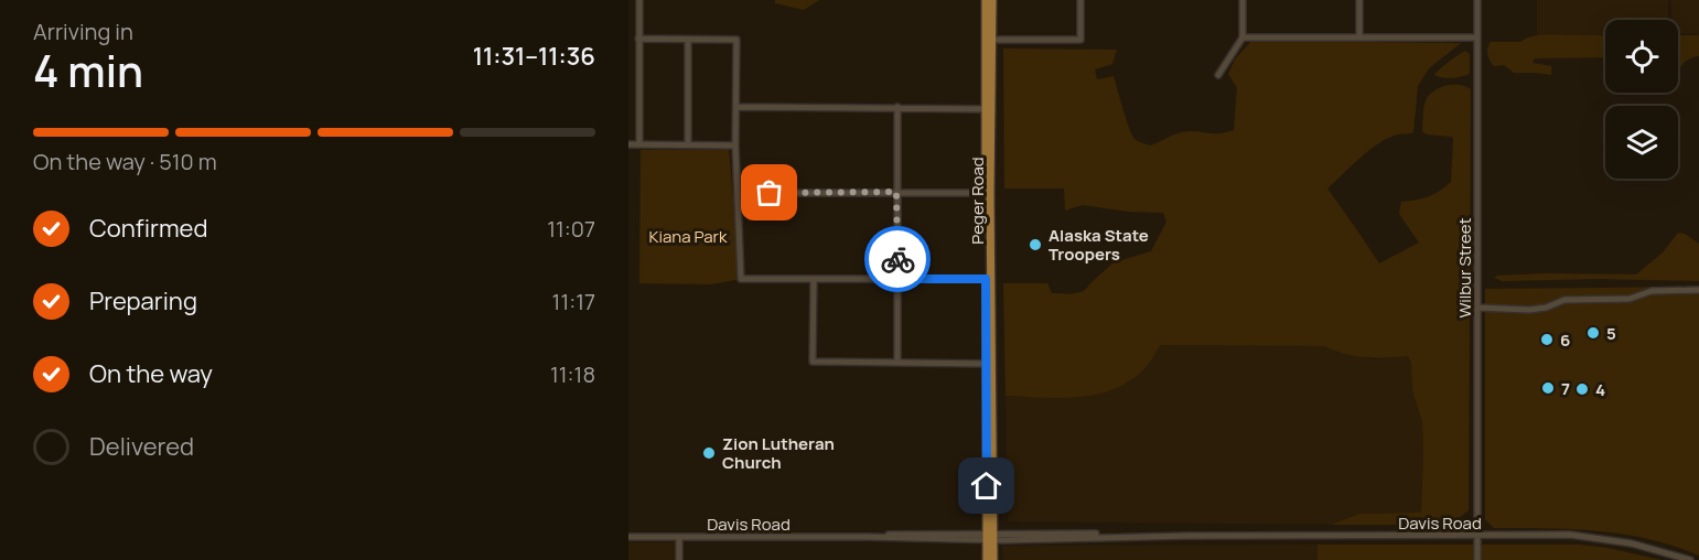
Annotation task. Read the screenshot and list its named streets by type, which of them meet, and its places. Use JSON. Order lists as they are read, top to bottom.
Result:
{
  "streets": {
    "main road": ["Peger Road"],
    "street": ["Wilbur Street", "Davis Road"]
  },
  "crossings": [
    ["Peger Road", "Davis Road"],
    ["Wilbur Street", "Davis Road"]
  ],
  "parks": ["Kiana Park"],
  "places": [
    "Alaska State Troopers",
    "5",
    "6",
    "7",
    "4",
    "Zion Lutheran Church"
  ],
  "page": {
    "heading": ["4 min", "Arriving in", "11:31–11:36"],
    "bar": "On the way · 510 m",
    "list": [
      ["Confirmed", "11:07"],
      ["Preparing", "11:17"],
      ["On the way", "11:18"],
      "Delivered"
    ]
  }
}
